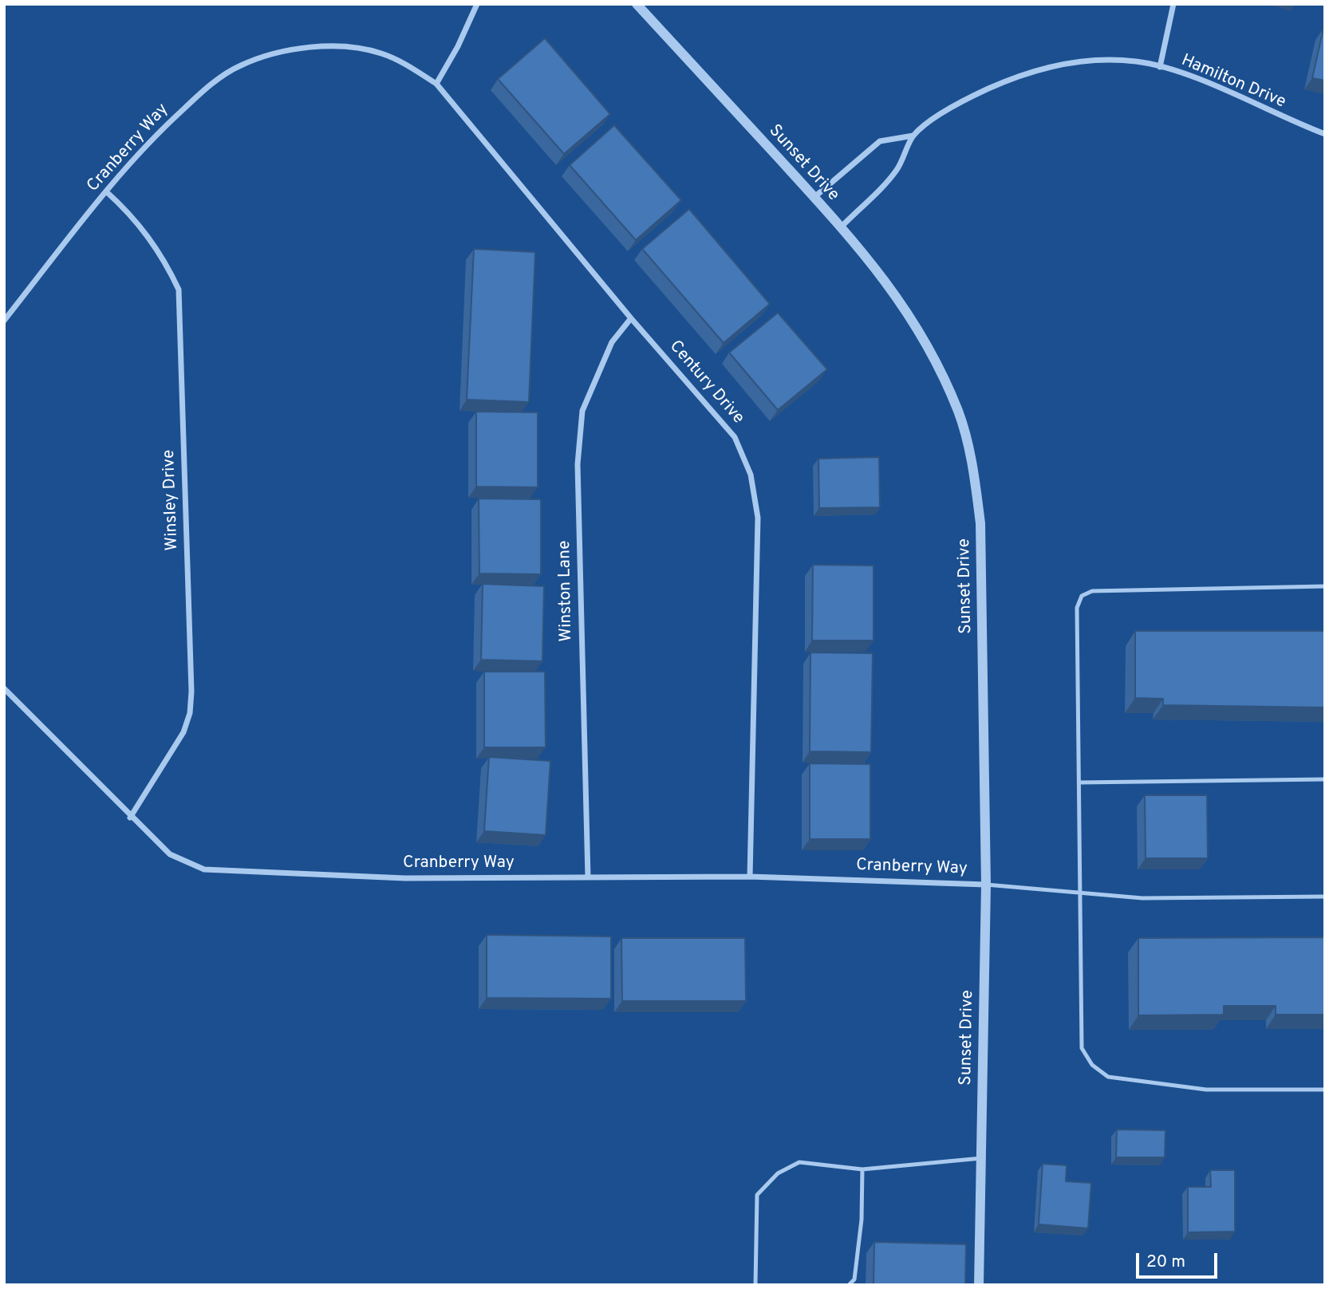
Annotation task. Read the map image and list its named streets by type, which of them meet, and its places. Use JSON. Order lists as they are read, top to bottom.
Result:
{
  "streets": {
    "street": [
      "Hamilton Drive",
      "Cranberry Way",
      "Sunset Drive",
      "Century Drive",
      "Winsley Drive",
      "Winston Lane"
    ]
  },
  "crossings": [
    ["Hamilton Drive", "Sunset Drive"],
    ["Cranberry Way", "Sunset Drive"],
    ["Cranberry Way", "Century Drive"],
    ["Cranberry Way", "Winsley Drive"],
    ["Cranberry Way", "Winston Lane"],
    ["Century Drive", "Winston Lane"]
  ],
  "scale_bar": "20 m"
}
